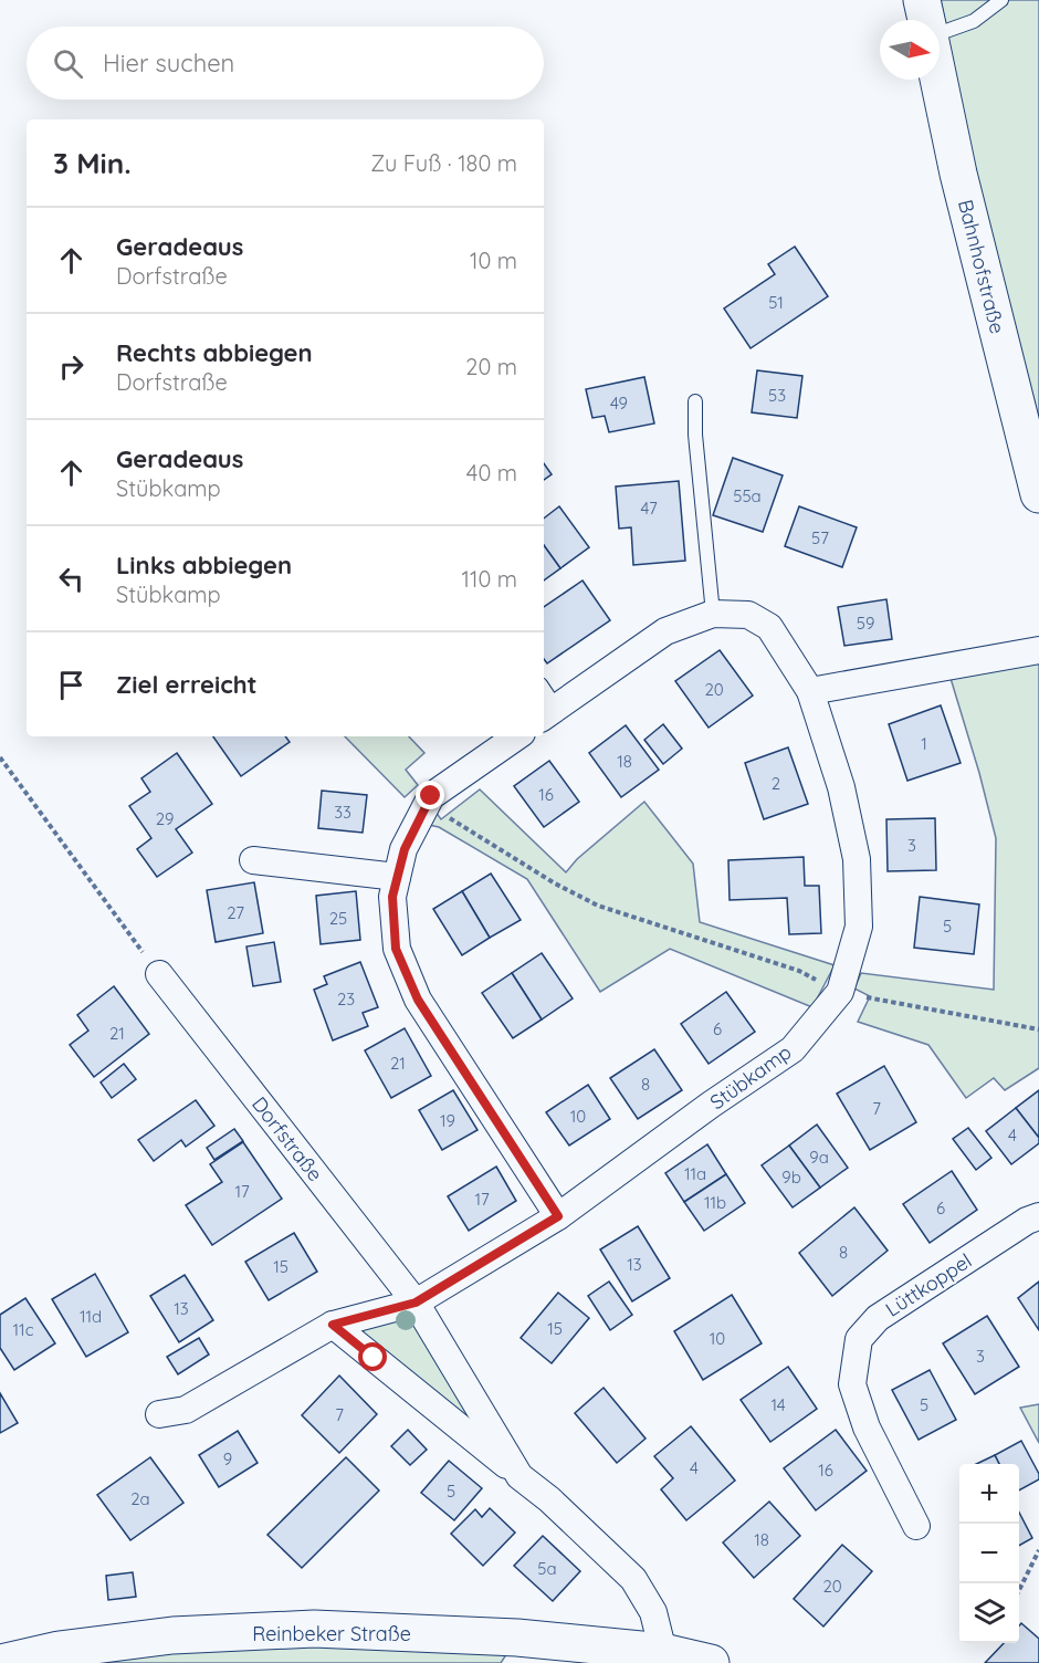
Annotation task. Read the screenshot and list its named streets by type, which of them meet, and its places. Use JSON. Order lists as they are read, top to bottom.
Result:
{
  "streets": {
    "main road": ["Bahnhofstraße", "Reinbeker Straße"],
    "street": ["Stübkamp", "Dorfstraße", "Lüttkoppel"]
  },
  "crossings": [
    ["Stübkamp", "Dorfstraße"],
    ["Dorfstraße", "Reinbeker Straße"]
  ],
  "house_numbers": [
    "51",
    "53",
    "49",
    "55a",
    "47",
    "57",
    "59",
    "20",
    "1",
    "18",
    "2",
    "16",
    "33",
    "29",
    "3",
    "27",
    "25",
    "5",
    "23",
    "6",
    "21",
    "21",
    "8",
    "7",
    "10",
    "19",
    "4",
    "9a",
    "11a",
    "9b",
    "17",
    "17",
    "11b",
    "6",
    "8",
    "13",
    "15",
    "13",
    "11d",
    "15",
    "11c",
    "10",
    "3",
    "14",
    "5",
    "7",
    "9",
    "4",
    "16",
    "5",
    "2a",
    "18",
    "5a",
    "20"
  ],
  "north": "right",
  "page": {
    "search": "Hier suchen",
    "heading": ["3 Min.", "Zu Fuß · 180 m"],
    "list": [
      ["Geradeaus", "Dorfstraße", "10 m"],
      ["Rechts abbiegen", "Dorfstraße", "20 m"],
      ["Geradeaus", "Stübkamp", "40 m"],
      ["Links abbiegen", "Stübkamp", "110 m"],
      "Ziel erreicht"
    ],
    "map_buttons": ["+", "−"]
  }
}
